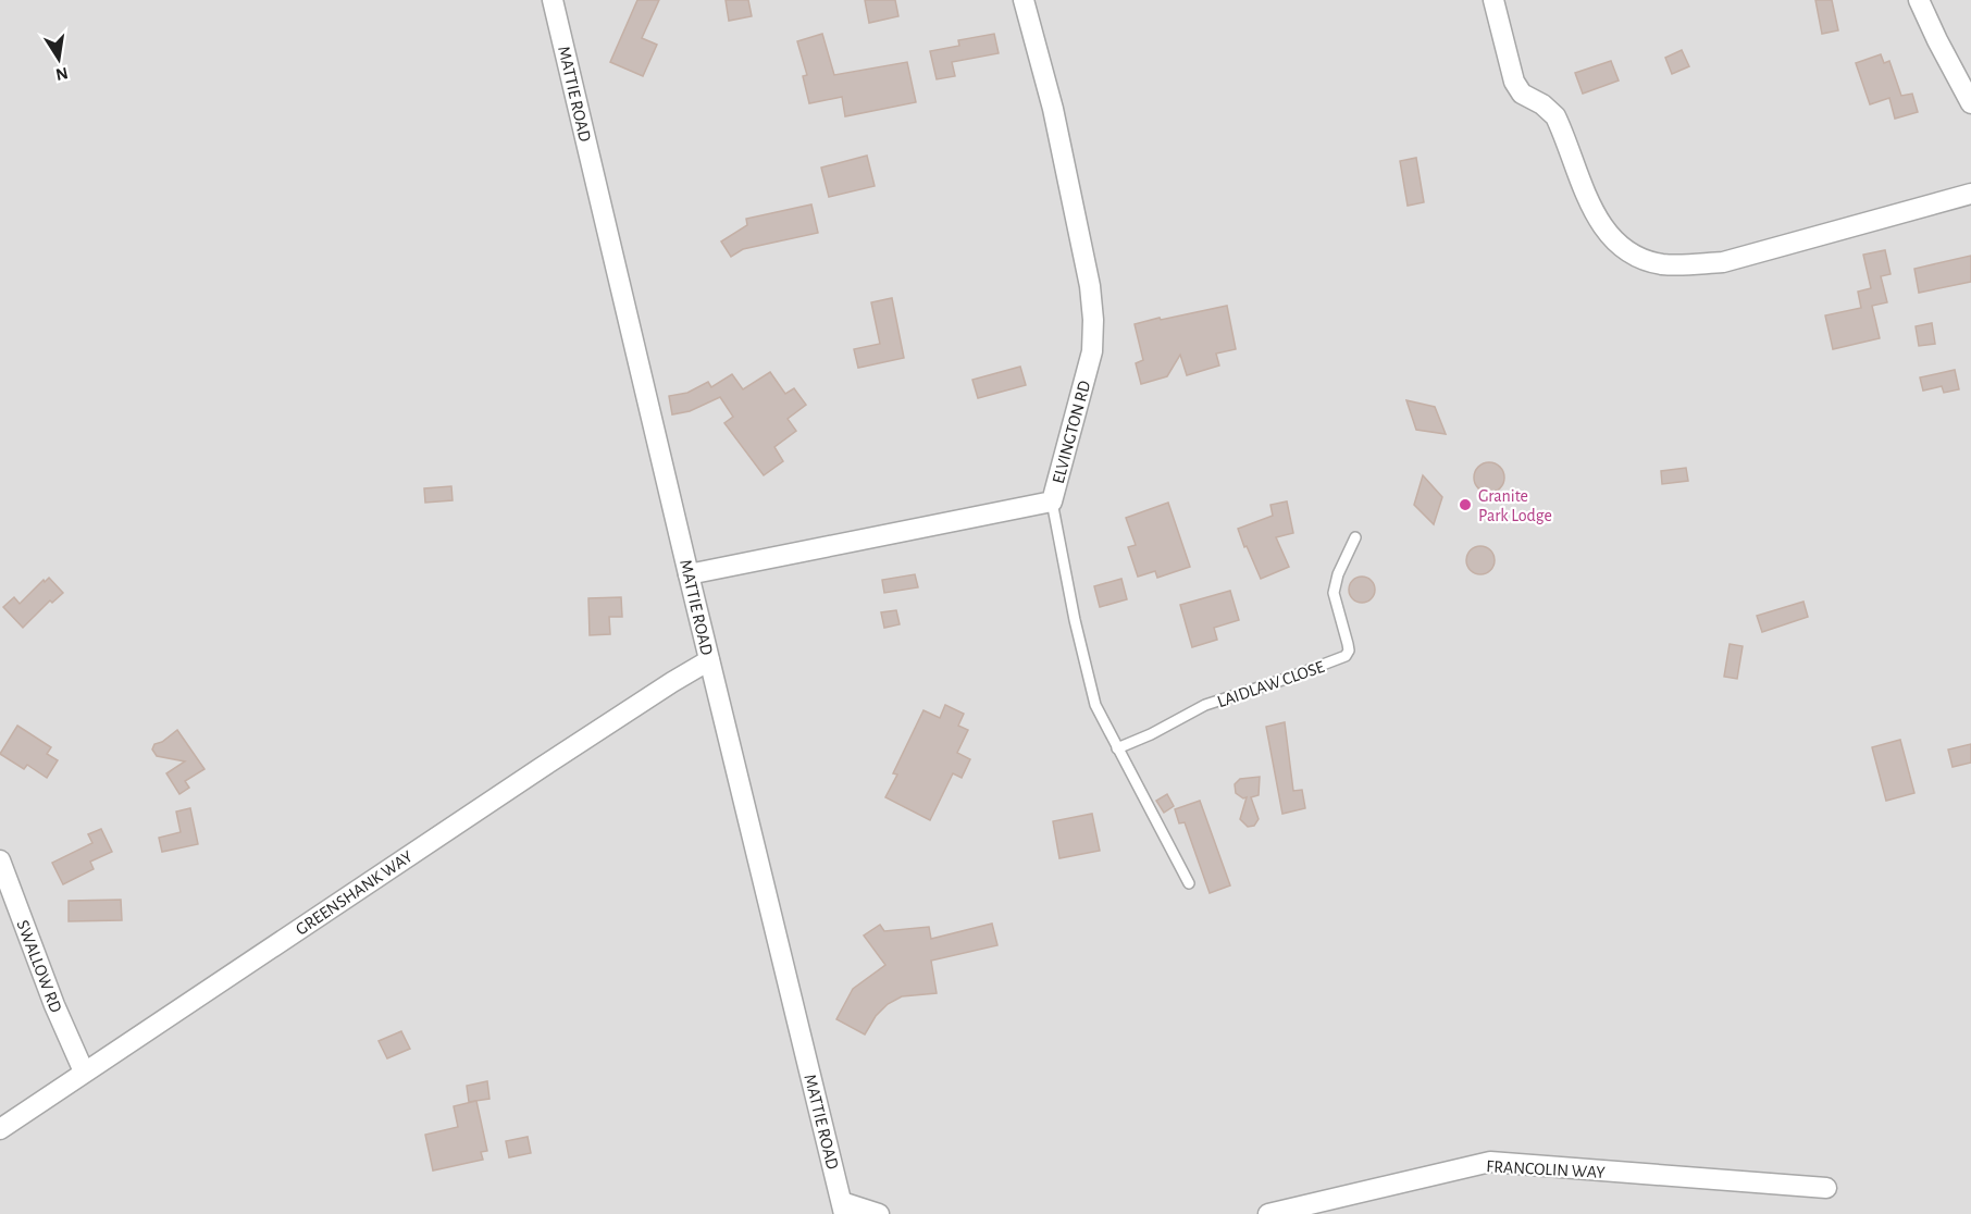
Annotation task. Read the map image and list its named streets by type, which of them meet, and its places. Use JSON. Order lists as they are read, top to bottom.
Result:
{
  "streets": {
    "street": [
      "MATTIE ROAD",
      "ELVINGTON RD",
      "GREENSHANK WAY",
      "SWALLOW RD",
      "FRANCOLIN WAY"
    ],
    "lane": ["LAIDLAW CLOSE"]
  },
  "crossings": [
    ["MATTIE ROAD", "ELVINGTON RD"],
    ["MATTIE ROAD", "GREENSHANK WAY"],
    ["GREENSHANK WAY", "SWALLOW RD"]
  ],
  "places": ["Granite Park Lodge"],
  "north": "bottom"
}
